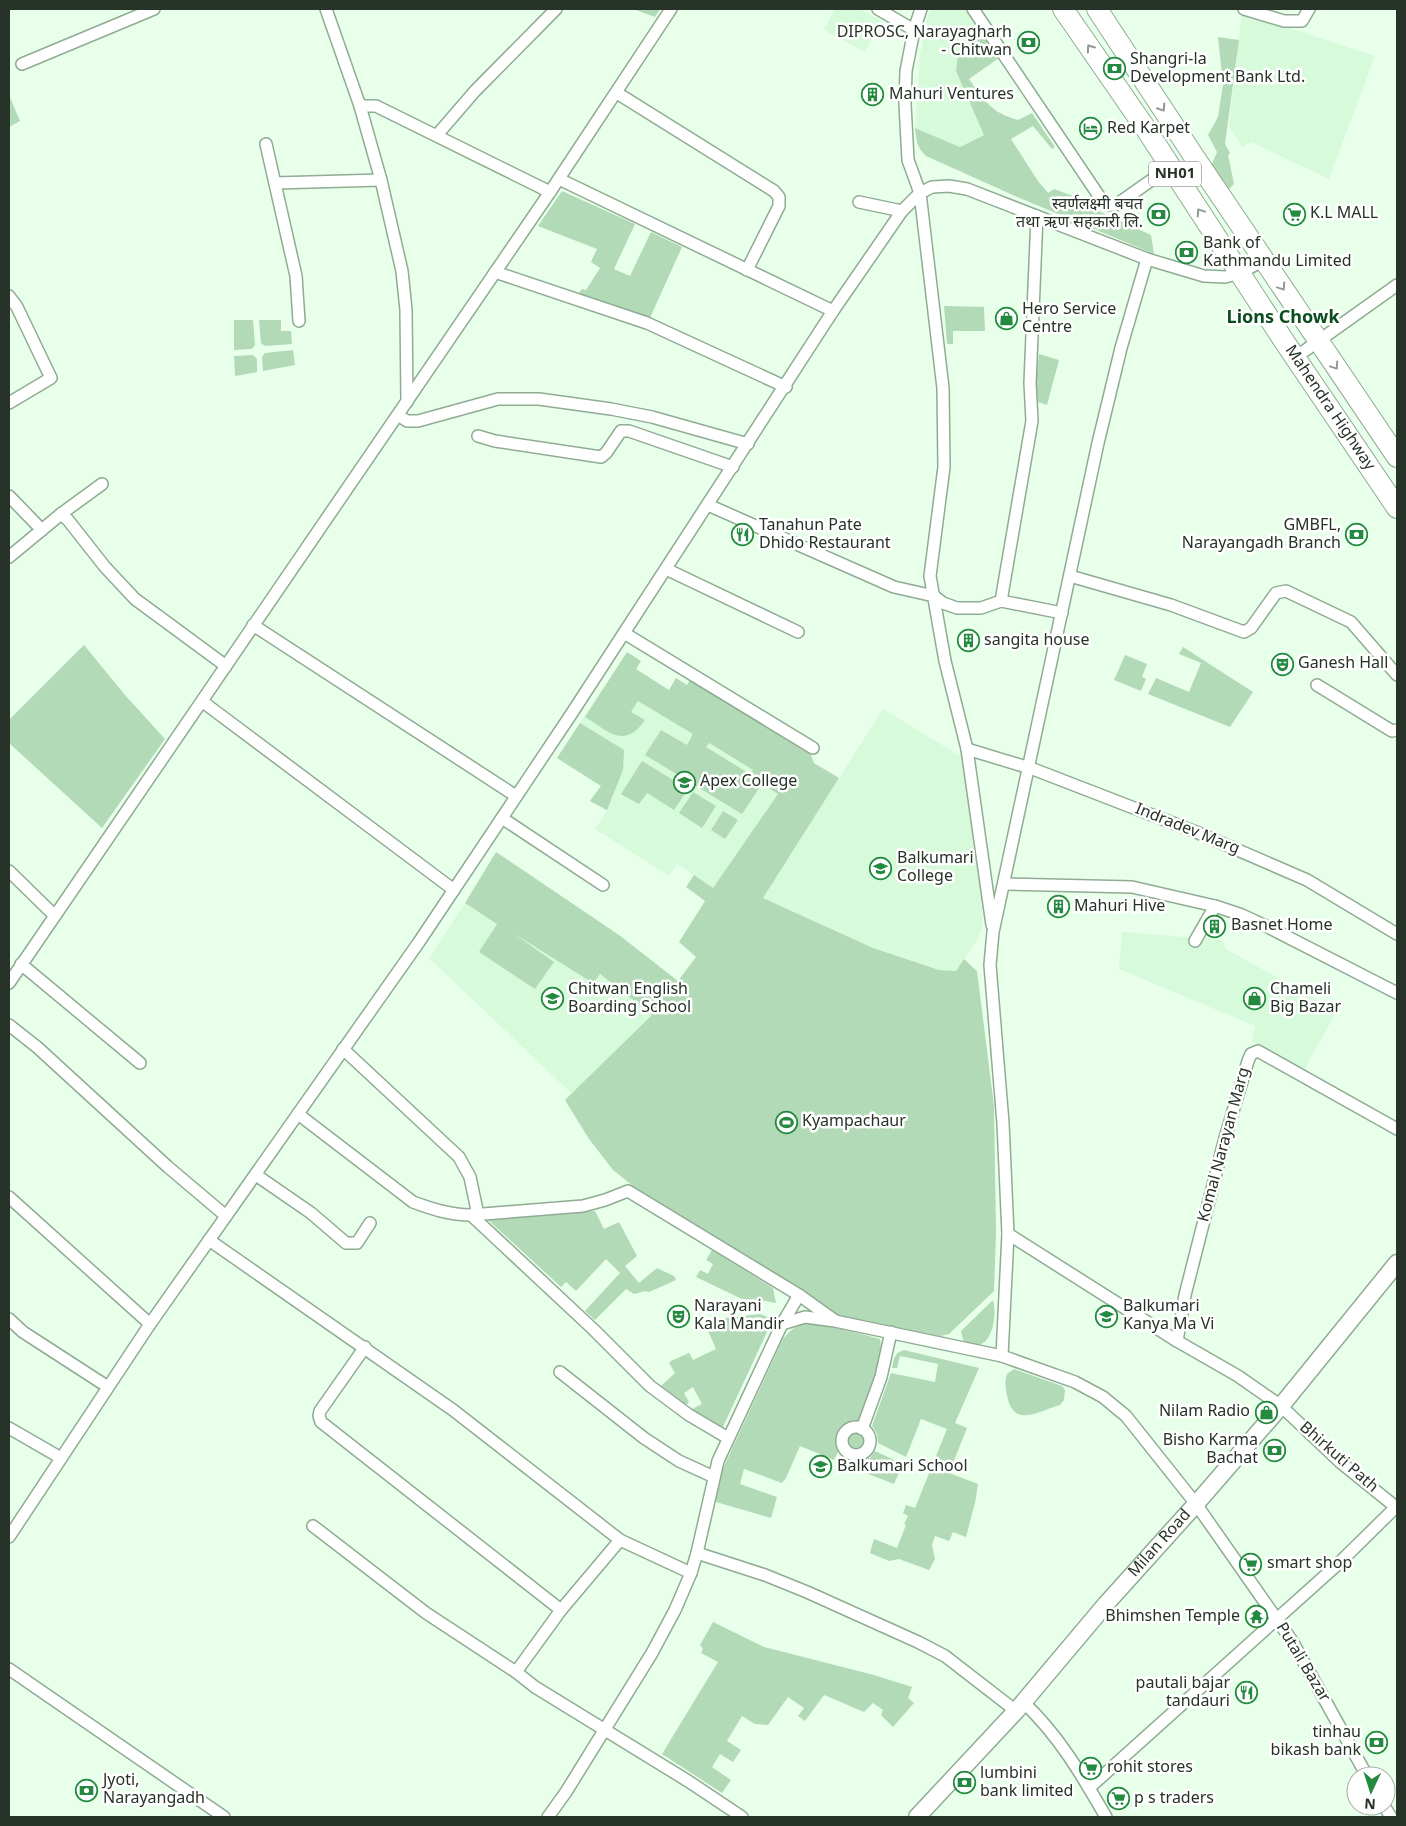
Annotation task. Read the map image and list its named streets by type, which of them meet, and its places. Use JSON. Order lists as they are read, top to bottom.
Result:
{
  "streets": {
    "highway": ["NH01", "Mahendra Highway"],
    "street": [
      "Indradev Marg",
      "Komal Narayan Marg",
      "Bhirkuti Path",
      "Milan Road",
      "Putali Bazar"
    ]
  },
  "crossings": [
    ["Komal Narayan Marg", "Bhirkuti Path"],
    ["Bhirkuti Path", "Milan Road"],
    ["Milan Road", "Putali Bazar"]
  ],
  "districts": ["Lions Chowk"],
  "places": {
    "bank": [
      "DIPROSC, Narayagharh - Chitwan",
      "Shangri-la Development Bank Ltd.",
      "स्वर्णलक्ष्मी बचत तथा ऋण सहकारी लि.",
      "Bank of Kathmandu Limited",
      "GMBFL, Narayangadh Branch",
      "Bisho Karma Bachat",
      "tinhau bikash bank",
      "lumbini bank limited",
      "Jyoti, Narayangadh"
    ],
    "building": [
      "Mahuri Ventures",
      "sangita house",
      "Mahuri Hive",
      "Basnet Home"
    ],
    "hotel": ["Red Karpet"],
    "supermarket": [
      "K.L MALL",
      "smart shop",
      "rohit stores",
      "p s traders"
    ],
    "shop": ["Hero Service Centre", "Chameli Big Bazar", "Nilam Radio"],
    "restaurant": ["Tanahun Pate Dhido Restaurant", "pautali bajar tandauri"],
    "theatre": ["Ganesh Hall", "Narayani Kala Mandir"],
    "school or university": [
      "Apex College",
      "Balkumari College",
      "Chitwan English Boarding School",
      "Balkumari Kanya Ma Vi",
      "Balkumari School"
    ],
    "sports": ["Kyampachaur"],
    "temple": ["Bhimshen Temple"]
  },
  "north": "bottom"
}
